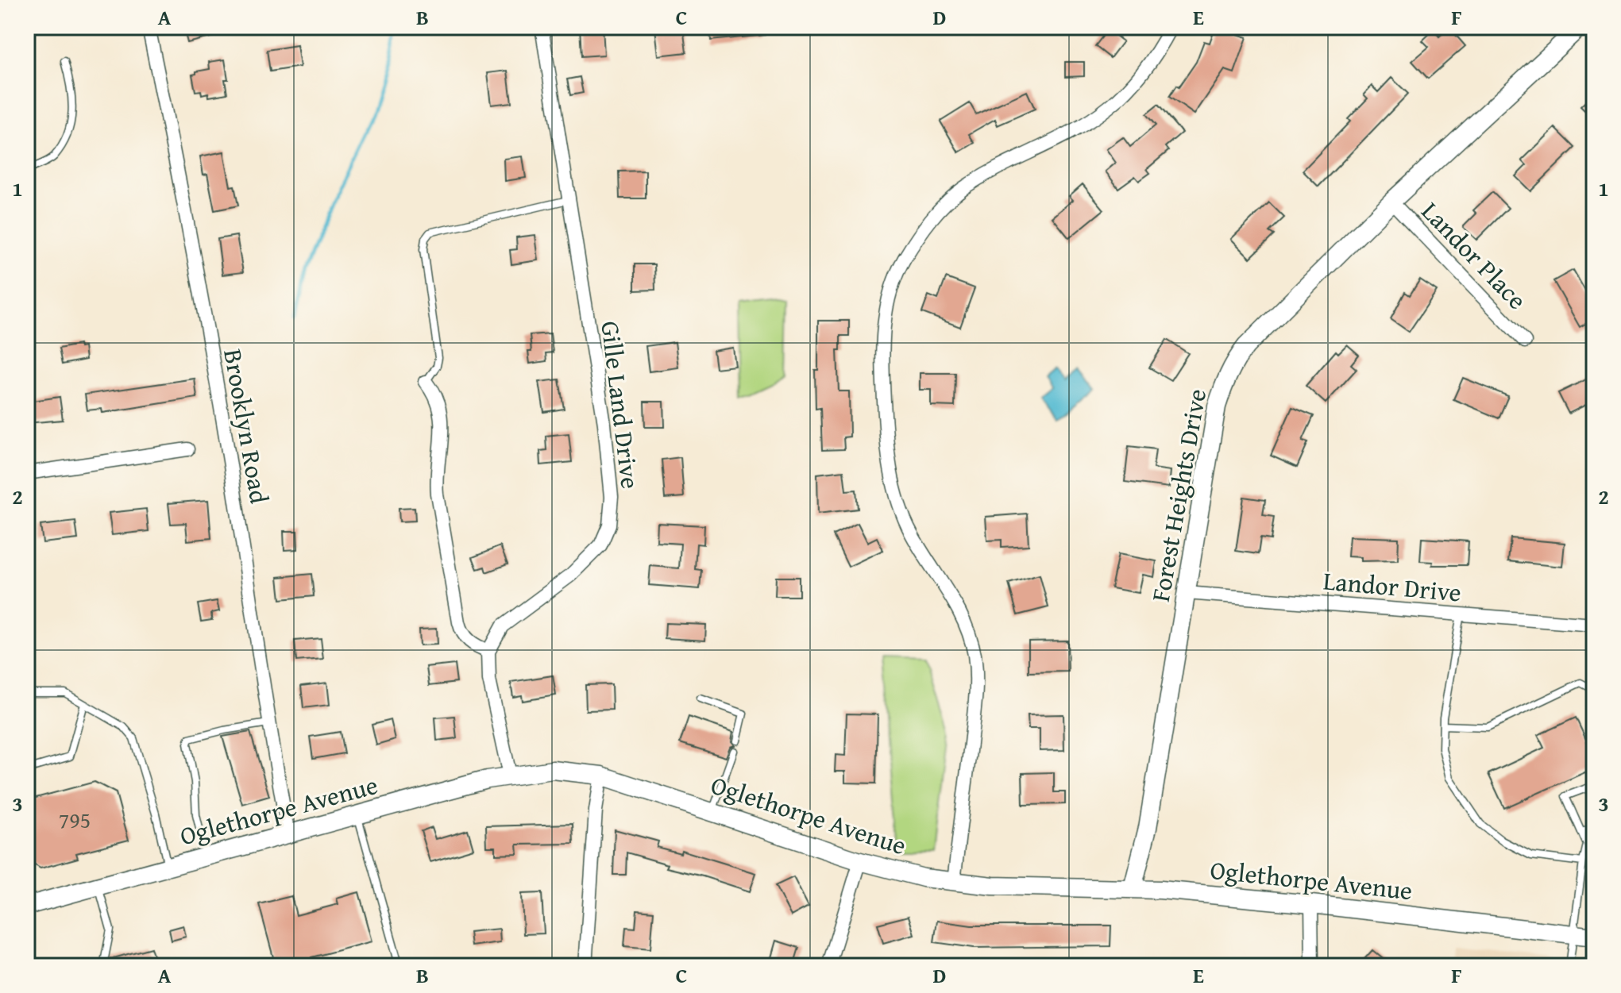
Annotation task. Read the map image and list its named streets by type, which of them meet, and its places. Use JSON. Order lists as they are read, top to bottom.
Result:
{
  "streets": {
    "main road": ["Forest Heights Drive", "Oglethorpe Avenue"],
    "street": [
      "Landor Place",
      "Gille Land Drive",
      "Brooklyn Road",
      "Landor Drive"
    ]
  },
  "crossings": [
    ["Landor Place", "Forest Heights Drive"],
    ["Brooklyn Road", "Oglethorpe Avenue"],
    ["Forest Heights Drive", "Landor Drive"],
    ["Forest Heights Drive", "Oglethorpe Avenue"]
  ],
  "house_numbers": ["795"],
  "grid": {
    "columns": [
      "A",
      "B",
      "C",
      "D",
      "E",
      "F"
    ],
    "rows": ["1", "2", "3"]
  }
}
